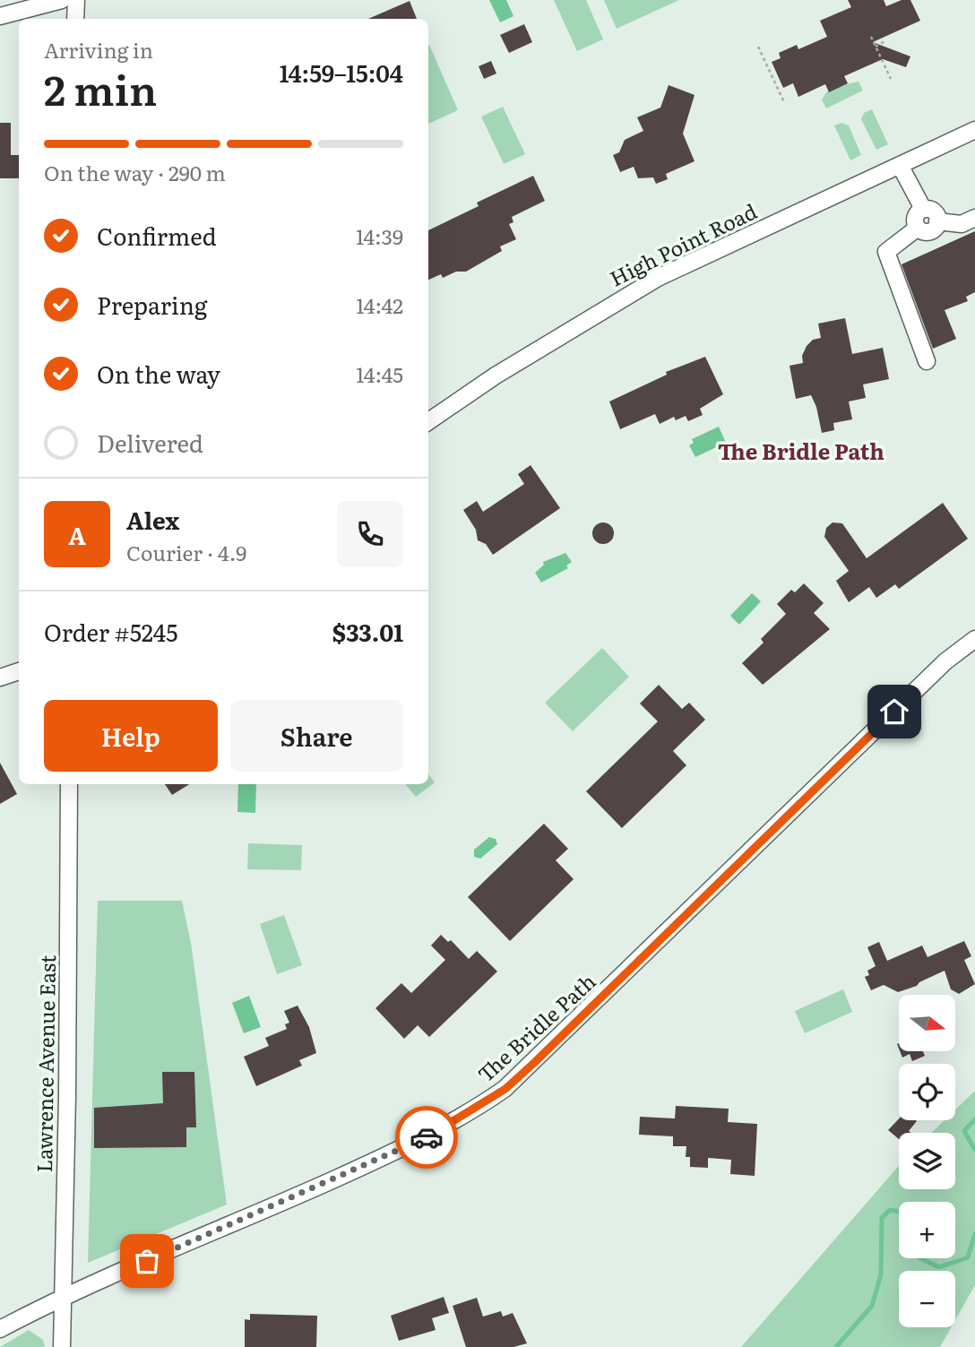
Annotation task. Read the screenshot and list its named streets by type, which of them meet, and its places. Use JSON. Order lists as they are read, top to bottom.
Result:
{
  "streets": {
    "street": ["High Point Road", "The Bridle Path", "Lawrence Avenue East"]
  },
  "crossings": [
    ["The Bridle Path", "Lawrence Avenue East"]
  ],
  "districts": ["The Bridle Path"],
  "north": "right",
  "page": {
    "heading": ["2 min", "Arriving in", "14:59–15:04"],
    "panel": [
      "Alex",
      "Courier · 4.9",
      "Order #5245",
      "$33.01"
    ],
    "bar": "On the way · 290 m",
    "list": [
      ["Confirmed", "14:39"],
      ["Preparing", "14:42"],
      ["On the way", "14:45"],
      "Delivered"
    ],
    "round": "A",
    "buttons": ["Help", "Share"],
    "map_buttons": ["+", "−"]
  }
}
